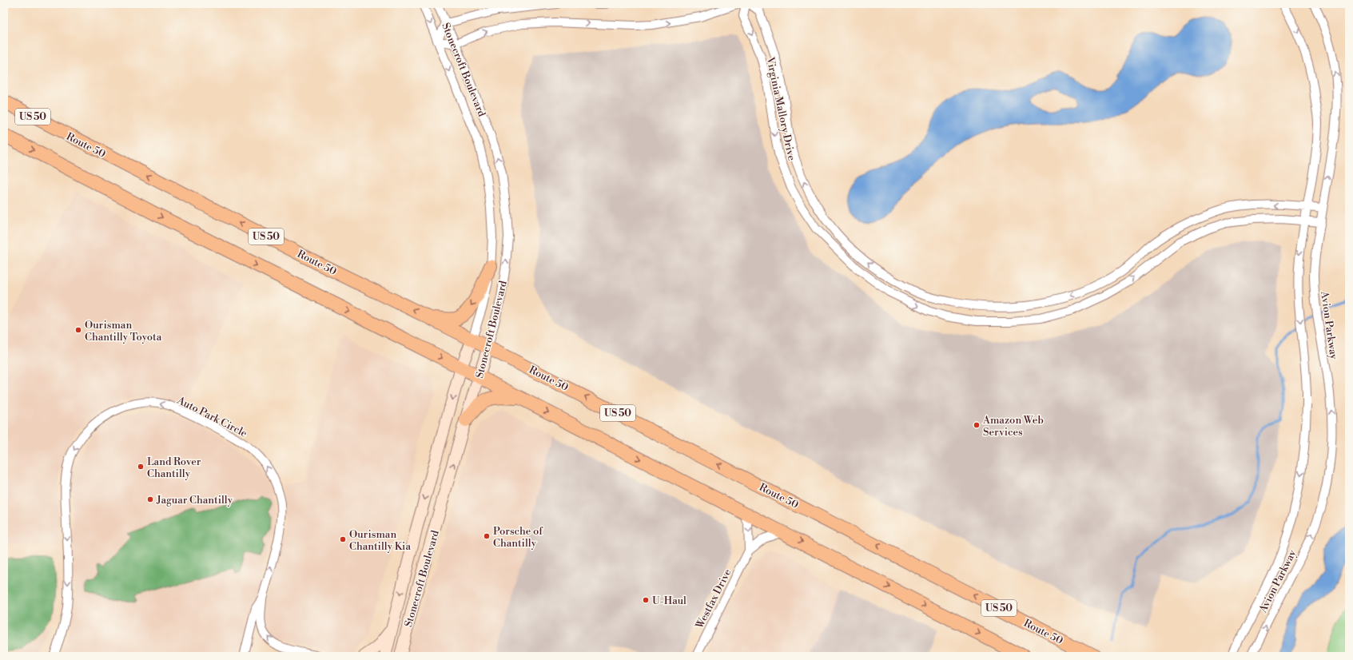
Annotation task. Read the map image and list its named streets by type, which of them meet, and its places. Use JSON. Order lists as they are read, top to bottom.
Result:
{
  "streets": {
    "highway": ["US 50", "Route 50"],
    "main road": ["Stonecroft Boulevard"],
    "street": [
      "Virginia Mallory Drive",
      "Avion Parkway",
      "Auto Park Circle",
      "Westfax Drive"
    ]
  },
  "crossings": [
    ["Stonecroft Boulevard", "US 50"],
    ["Stonecroft Boulevard", "Route 50"],
    ["Virginia Mallory Drive", "Avion Parkway"],
    ["US 50", "Westfax Drive"]
  ],
  "places": [
    "Ourisman Chantilly Toyota",
    "Amazon Web Services",
    "Land Rover Chantilly",
    "Jaguar Chantilly",
    "Porsche of Chantilly",
    "Ourisman Chantilly Kia",
    "U-Haul"
  ]
}
